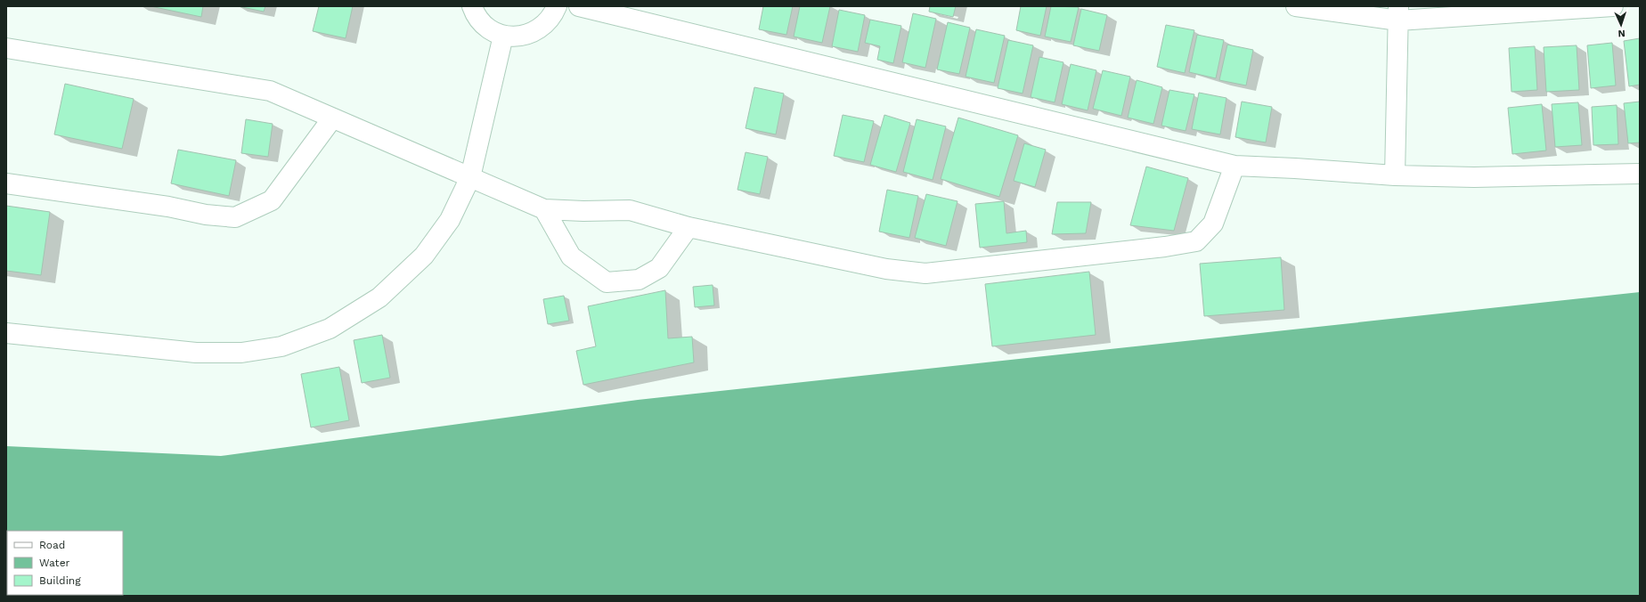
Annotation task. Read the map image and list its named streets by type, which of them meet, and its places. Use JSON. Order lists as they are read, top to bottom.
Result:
{
  "legend": ["Road", "Water", "Building"],
  "north": "bottom"
}
